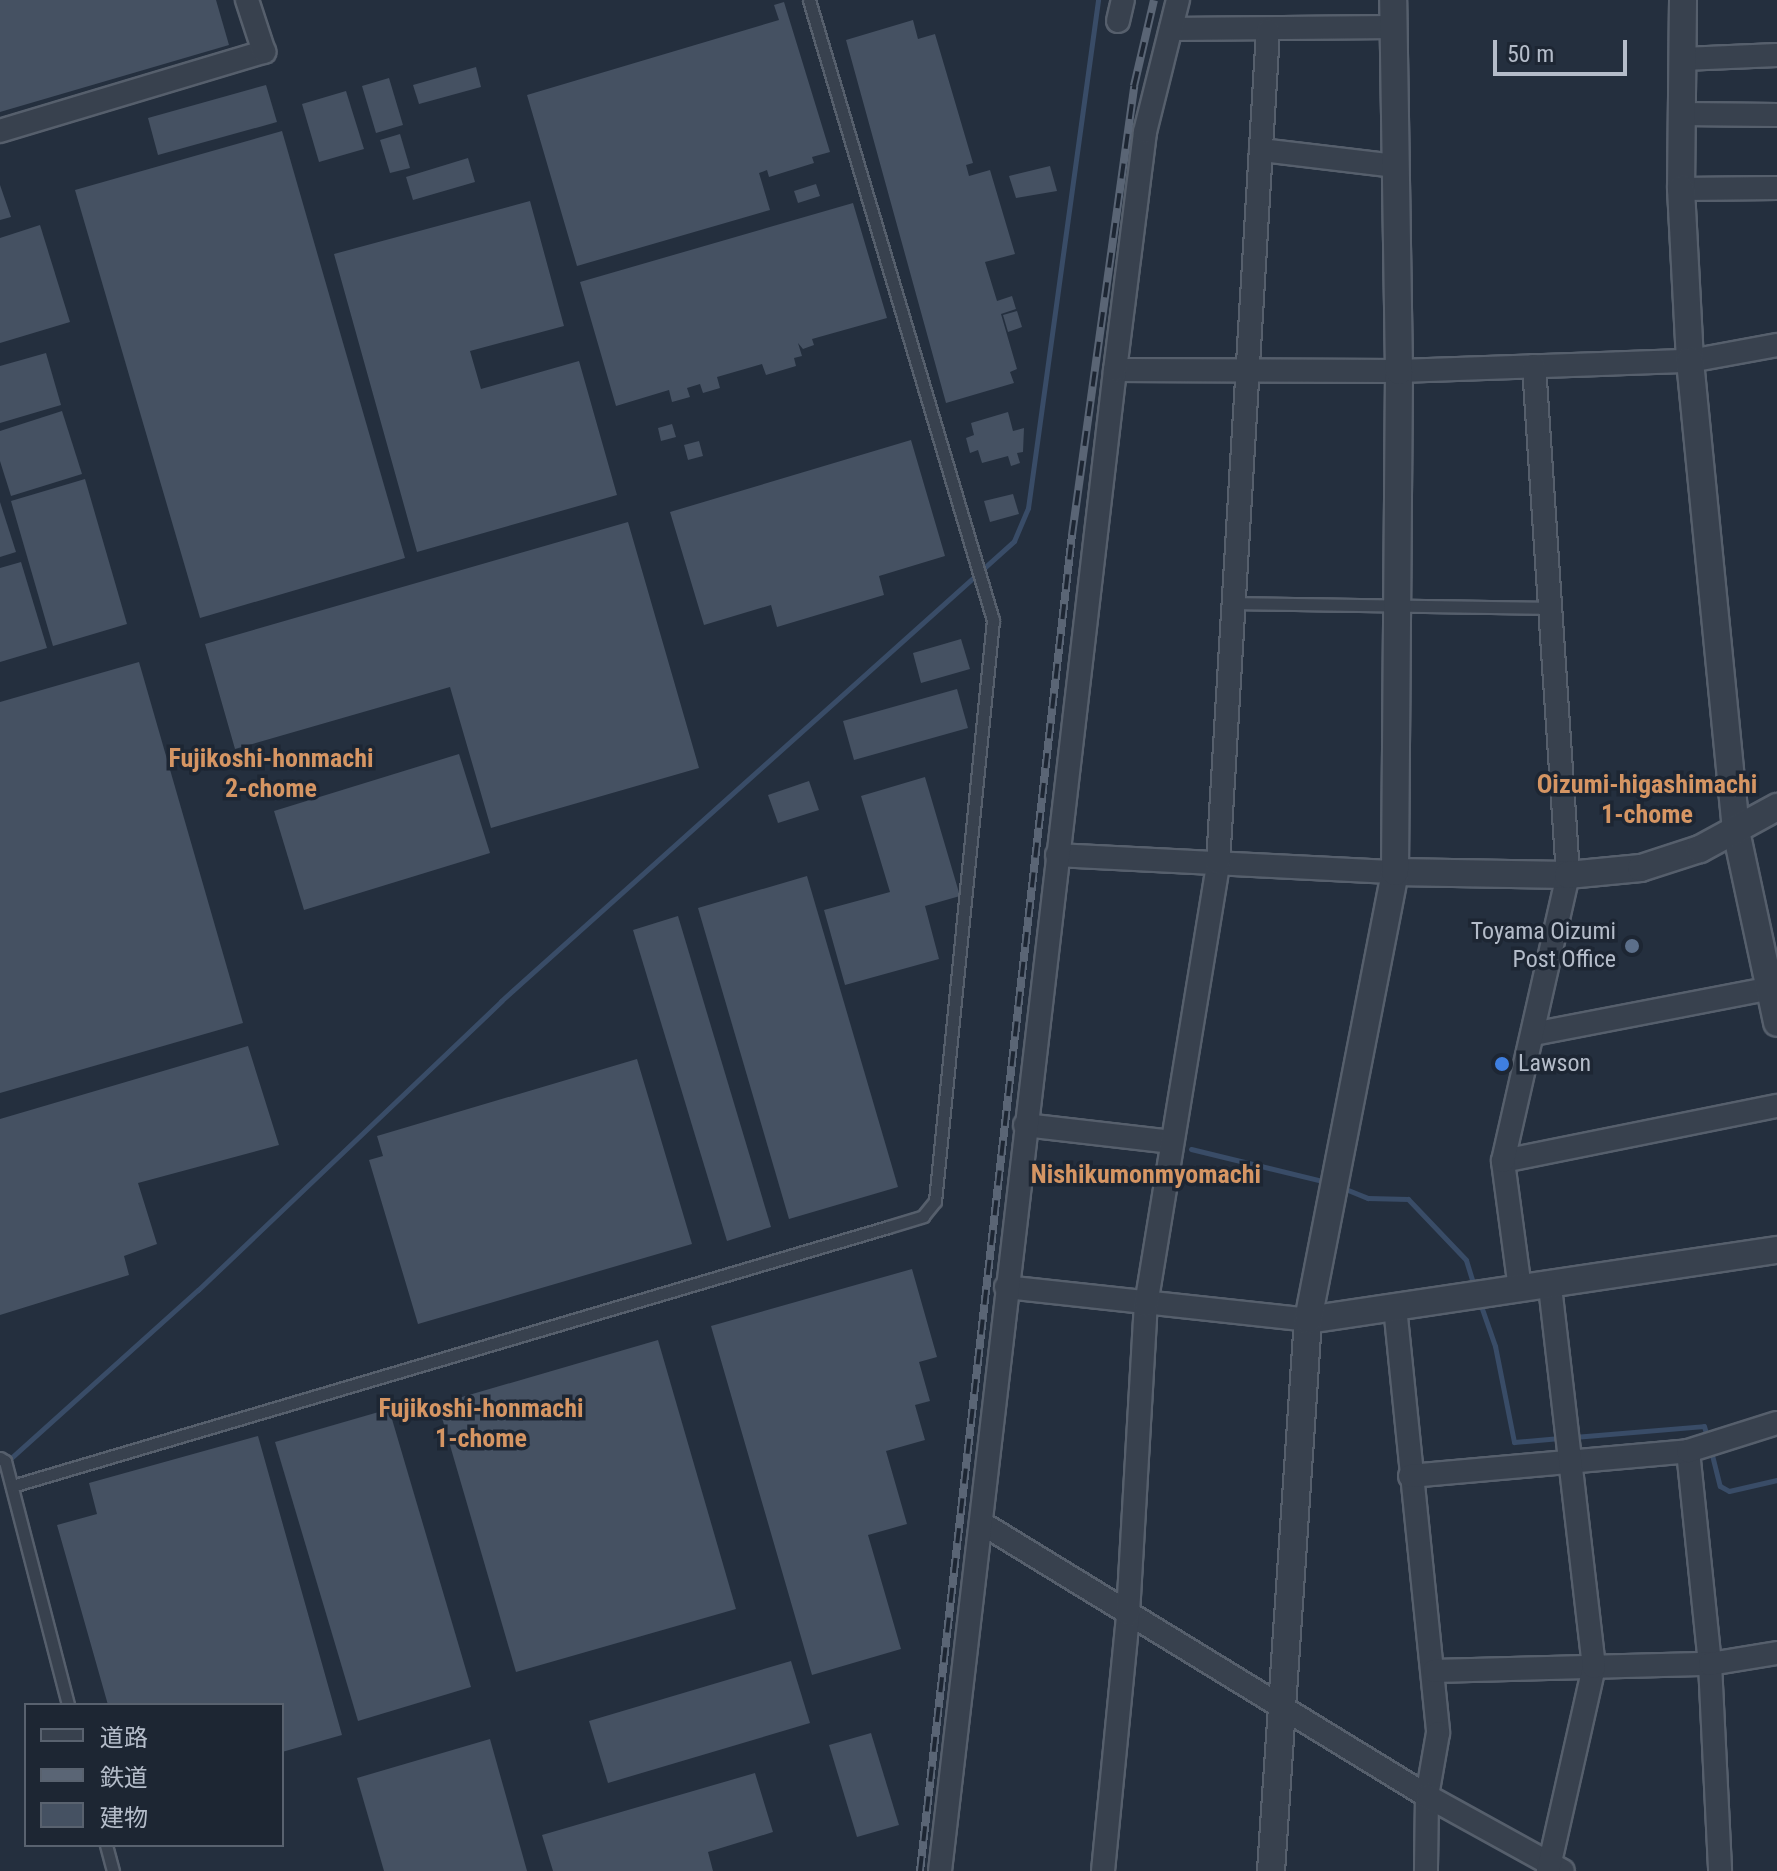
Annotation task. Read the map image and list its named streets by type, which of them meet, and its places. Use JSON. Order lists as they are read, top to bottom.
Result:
{
  "districts": [
    "Fujikoshi-honmachi 2-chome",
    "Oizumi-higashimachi 1-chome",
    "Nishikumonmyomachi",
    "Fujikoshi-honmachi 1-chome"
  ],
  "places": ["Toyama Oizumi Post Office", "Lawson"],
  "legend": ["道路", "鉄道", "建物"],
  "scale_bar": "50 m"
}
